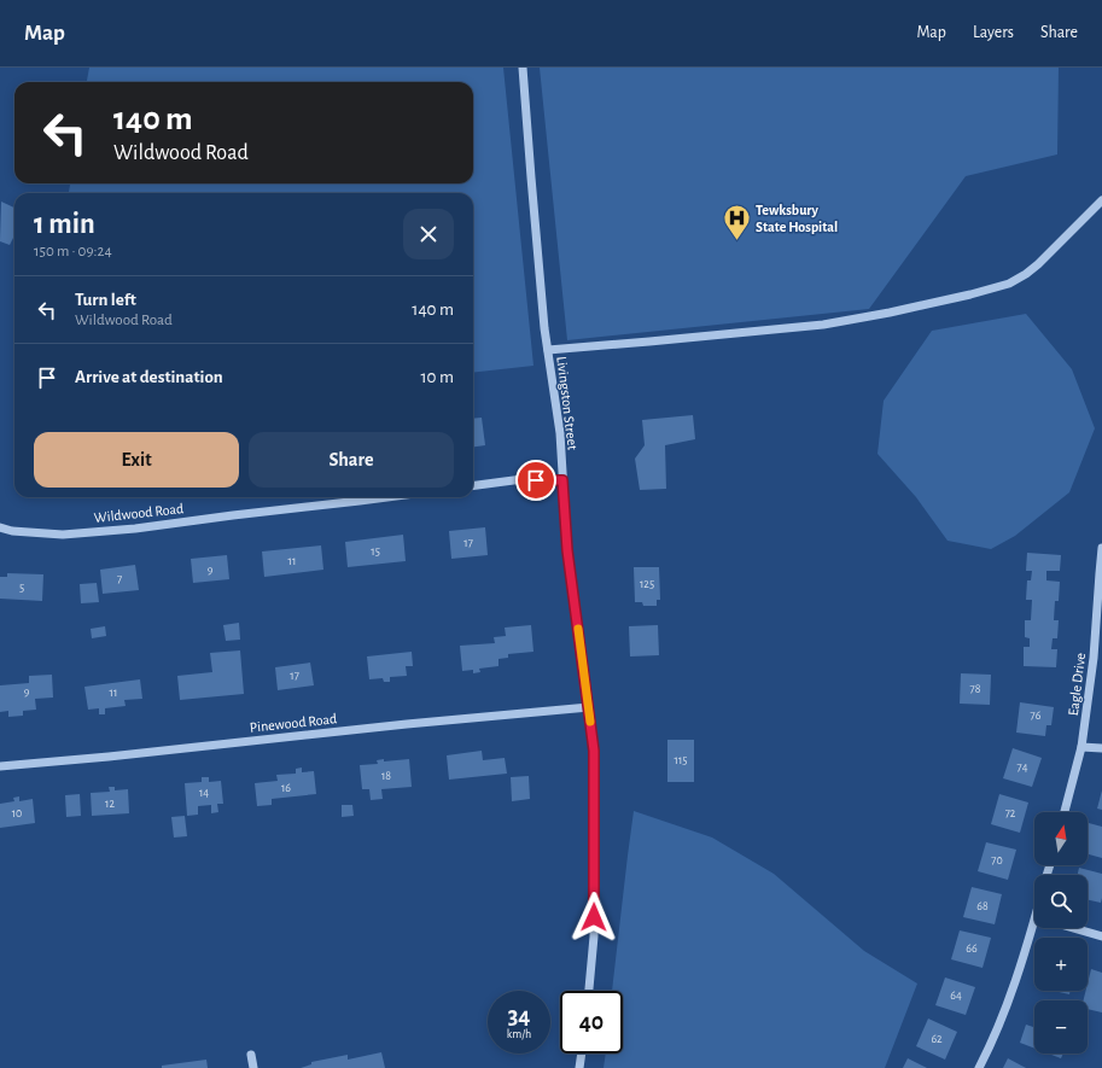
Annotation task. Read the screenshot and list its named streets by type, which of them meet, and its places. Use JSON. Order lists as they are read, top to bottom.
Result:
{
  "streets": {
    "street": [
      "Livingston Street",
      "Wildwood Road",
      "Eagle Drive",
      "Pinewood Road"
    ]
  },
  "crossings": [
    ["Livingston Street", "Pinewood Road"]
  ],
  "places": {
    "hospital": ["Tewksbury State Hospital"]
  },
  "house_numbers": [
    "17",
    "15",
    "11",
    "9",
    "7",
    "125",
    "5",
    "17",
    "78",
    "9",
    "11",
    "76",
    "115",
    "74",
    "18",
    "16",
    "14",
    "12",
    "10",
    "72",
    "70",
    "68",
    "66",
    "64",
    "62"
  ],
  "north": "top",
  "page": {
    "header": "Map",
    "nav": ["Map", "Layers", "Share"],
    "turn": ["140 m", "Wildwood Road"],
    "heading": ["1 min", "150 m · 09:24"],
    "list": [
      {
        "name": "Turn left",
        "note": "Wildwood Road",
        "value": "140 m"
      },
      {
        "name": "Arrive at destination",
        "value": "10 m"
      }
    ],
    "buttons": ["Exit", "Share"],
    "map_buttons": ["+", "−"],
    "speed": "34 km/h",
    "limit": "40"
  }
}
